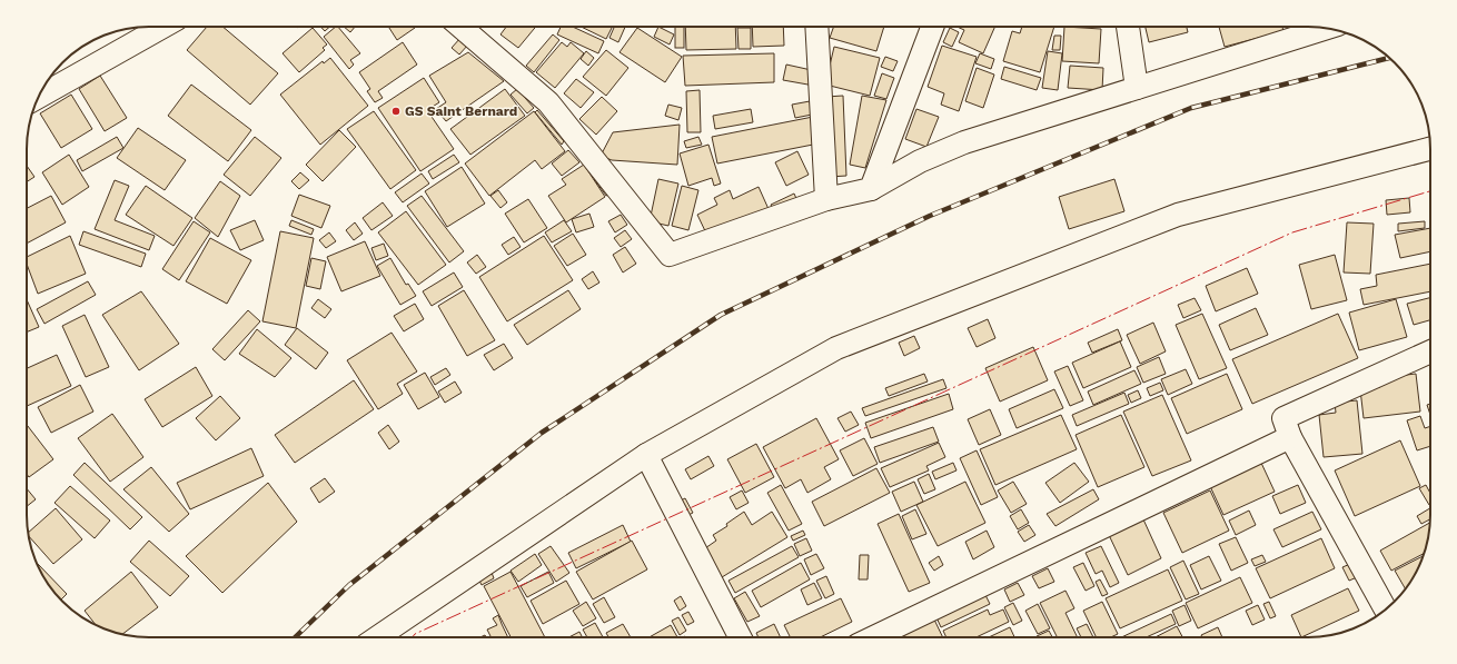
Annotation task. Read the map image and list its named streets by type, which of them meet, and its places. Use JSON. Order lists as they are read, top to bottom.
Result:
{
  "places": ["GS Saint Bernard"]
}
